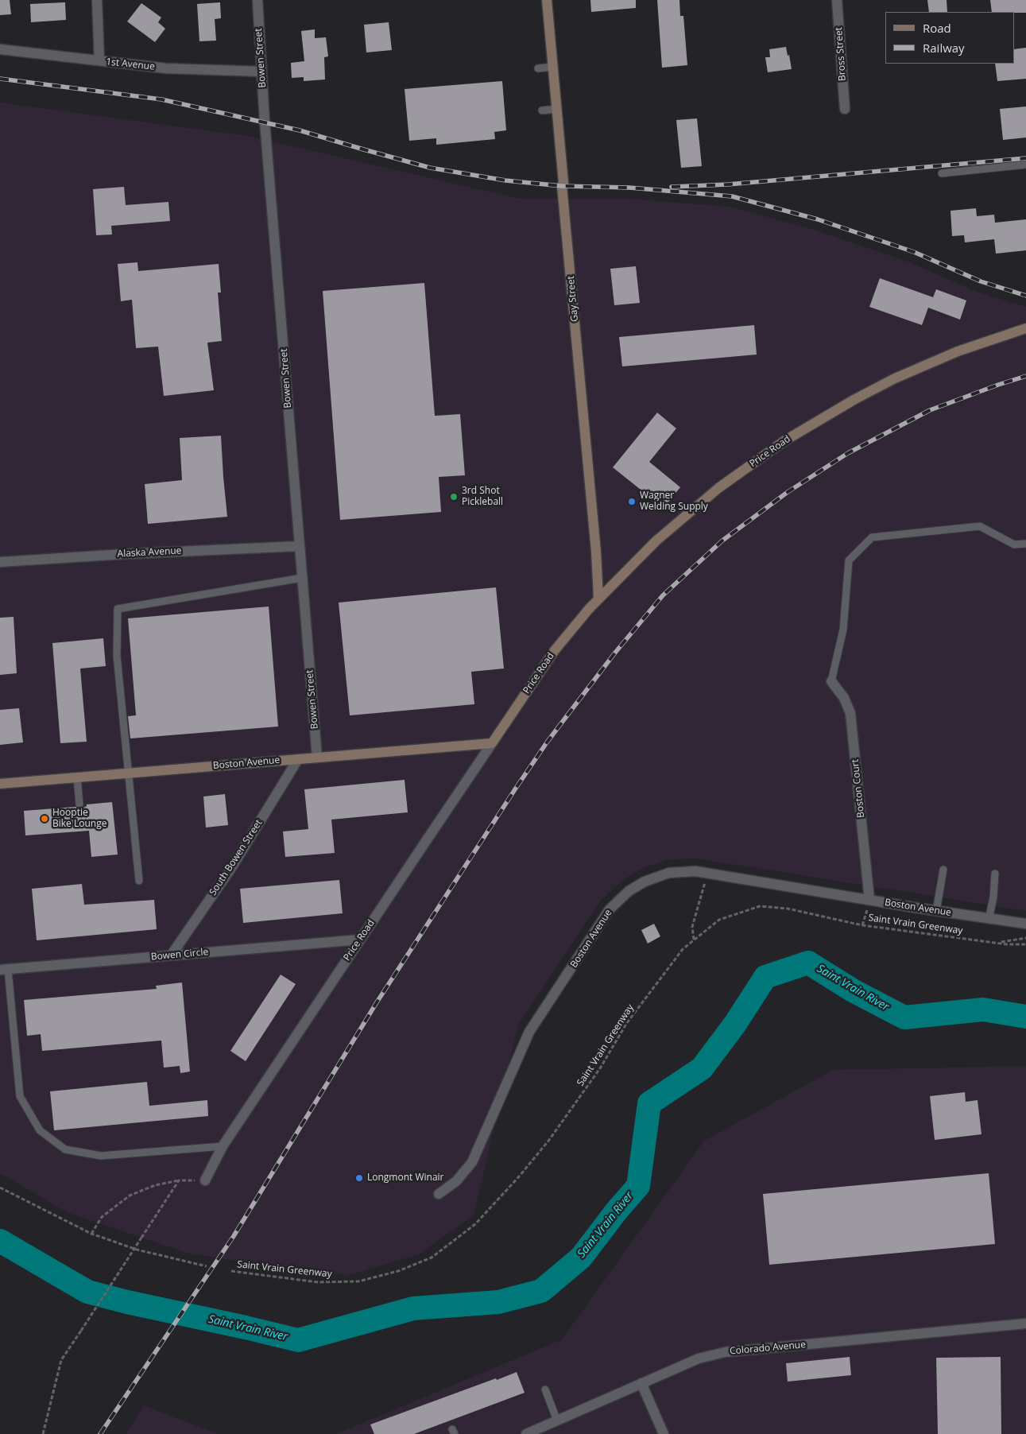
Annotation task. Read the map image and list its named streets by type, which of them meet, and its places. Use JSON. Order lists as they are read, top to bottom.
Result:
{
  "streets": {
    "street": [
      "Bross Street",
      "Bowen Street",
      "1st Avenue",
      "Gay Street",
      "Price Road",
      "Alaska Avenue",
      "Boston Avenue",
      "Boston Court",
      "South Bowen Street",
      "Bowen Circle",
      "Colorado Avenue"
    ],
    "path": ["Saint Vrain Greenway"]
  },
  "crossings": [
    ["Bowen Street", "1st Avenue"],
    ["Bowen Street", "Alaska Avenue"],
    ["Bowen Street", "Boston Avenue"],
    ["Gay Street", "Price Road"],
    ["Price Road", "Boston Avenue"],
    ["Price Road", "Bowen Circle"],
    ["Boston Avenue", "Boston Court"],
    ["Boston Avenue", "South Bowen Street"],
    ["South Bowen Street", "Bowen Circle"]
  ],
  "water": ["Saint Vrain River"],
  "places": [
    "3rd Shot Pickleball",
    "Wagner Welding Supply",
    "Hooptie Bike Lounge",
    "Longmont Winair"
  ],
  "legend": ["Road", "Railway"]
}
